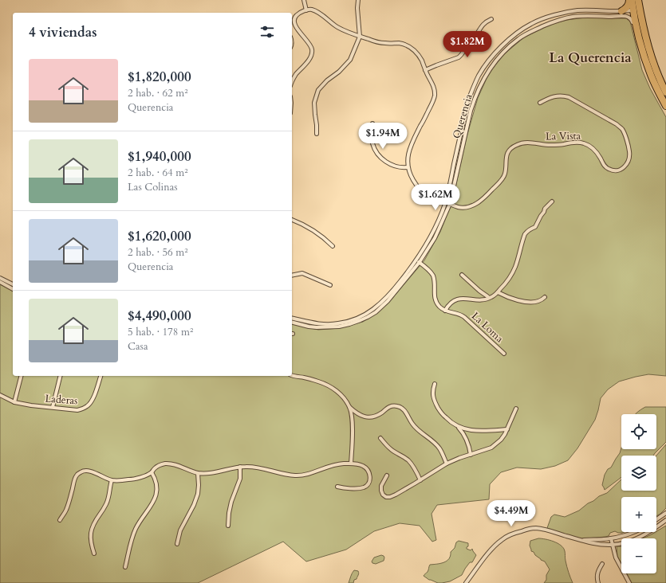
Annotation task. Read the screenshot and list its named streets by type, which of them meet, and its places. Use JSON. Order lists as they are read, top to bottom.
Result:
{
  "streets": {
    "street": [
      "Querencia",
      "La Vista",
      "La Loma",
      "Laderas"
    ]
  },
  "crossings": [
    ["Querencia", "La Vista"]
  ],
  "districts": ["La Querencia"],
  "page": {
    "heading": "4 viviendas",
    "price": [
      "$1.82M",
      "$1.94M",
      "$1.62M",
      "$4.49M"
    ],
    "list": [
      {
        "name": "$1,820,000",
        "note": "2 hab. · 62 m² · Querencia"
      },
      {
        "name": "$1,940,000",
        "note": "2 hab. · 64 m² · Las Colinas"
      },
      {
        "name": "$1,620,000",
        "note": "2 hab. · 56 m² · Querencia"
      },
      {
        "name": "$4,490,000",
        "note": "5 hab. · 178 m² · Casa"
      }
    ],
    "map_buttons": ["+", "−"]
  }
}
